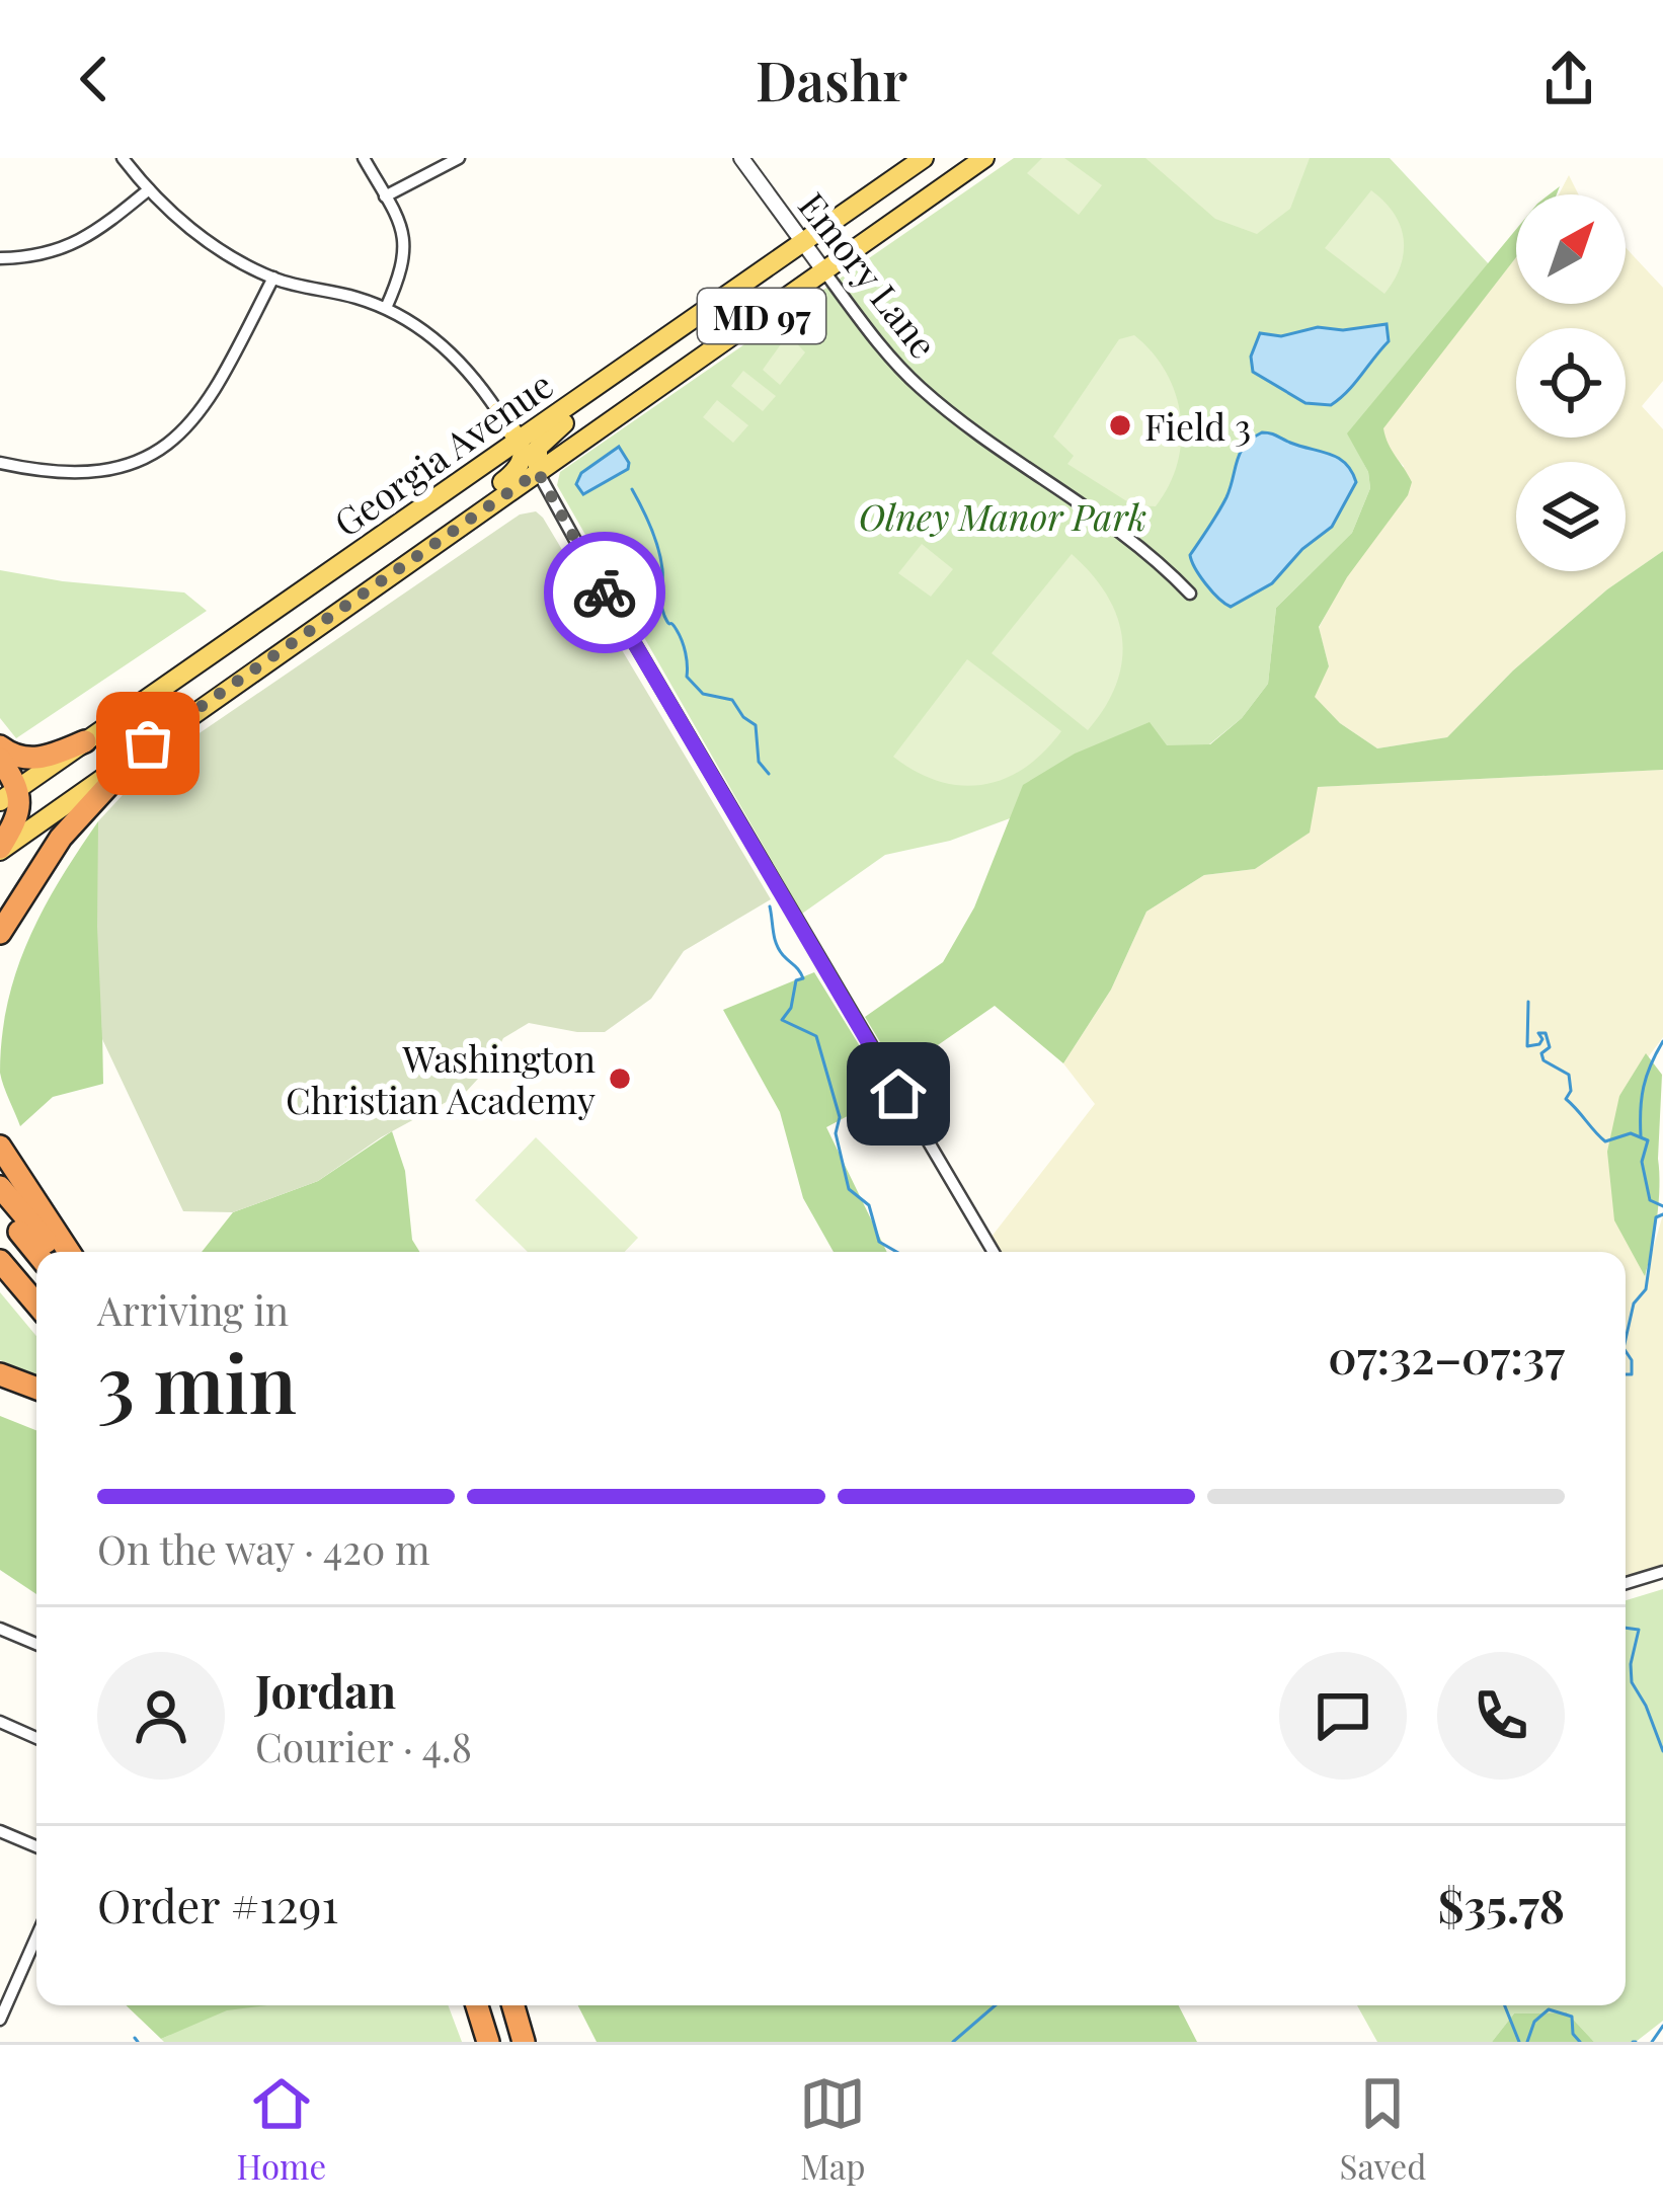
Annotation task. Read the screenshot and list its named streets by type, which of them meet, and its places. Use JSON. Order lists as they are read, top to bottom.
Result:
{
  "streets": {
    "main road": ["MD 97", "Georgia Avenue"],
    "street": ["Emory Lane"]
  },
  "crossings": [
    ["Emory Lane", "Georgia Avenue"]
  ],
  "parks": ["Olney Manor Park"],
  "places": ["Field 3", "Washington Christian Academy"],
  "north": "top right",
  "page": {
    "header": "Dashr",
    "heading": ["3 min", "Arriving in", "07:32–07:37"],
    "panel": [
      "Jordan",
      "Courier · 4.8",
      "Order #1291",
      "$35.78"
    ],
    "bar": "On the way · 420 m",
    "tabs": ["Home", "Map", "Saved"]
  }
}
